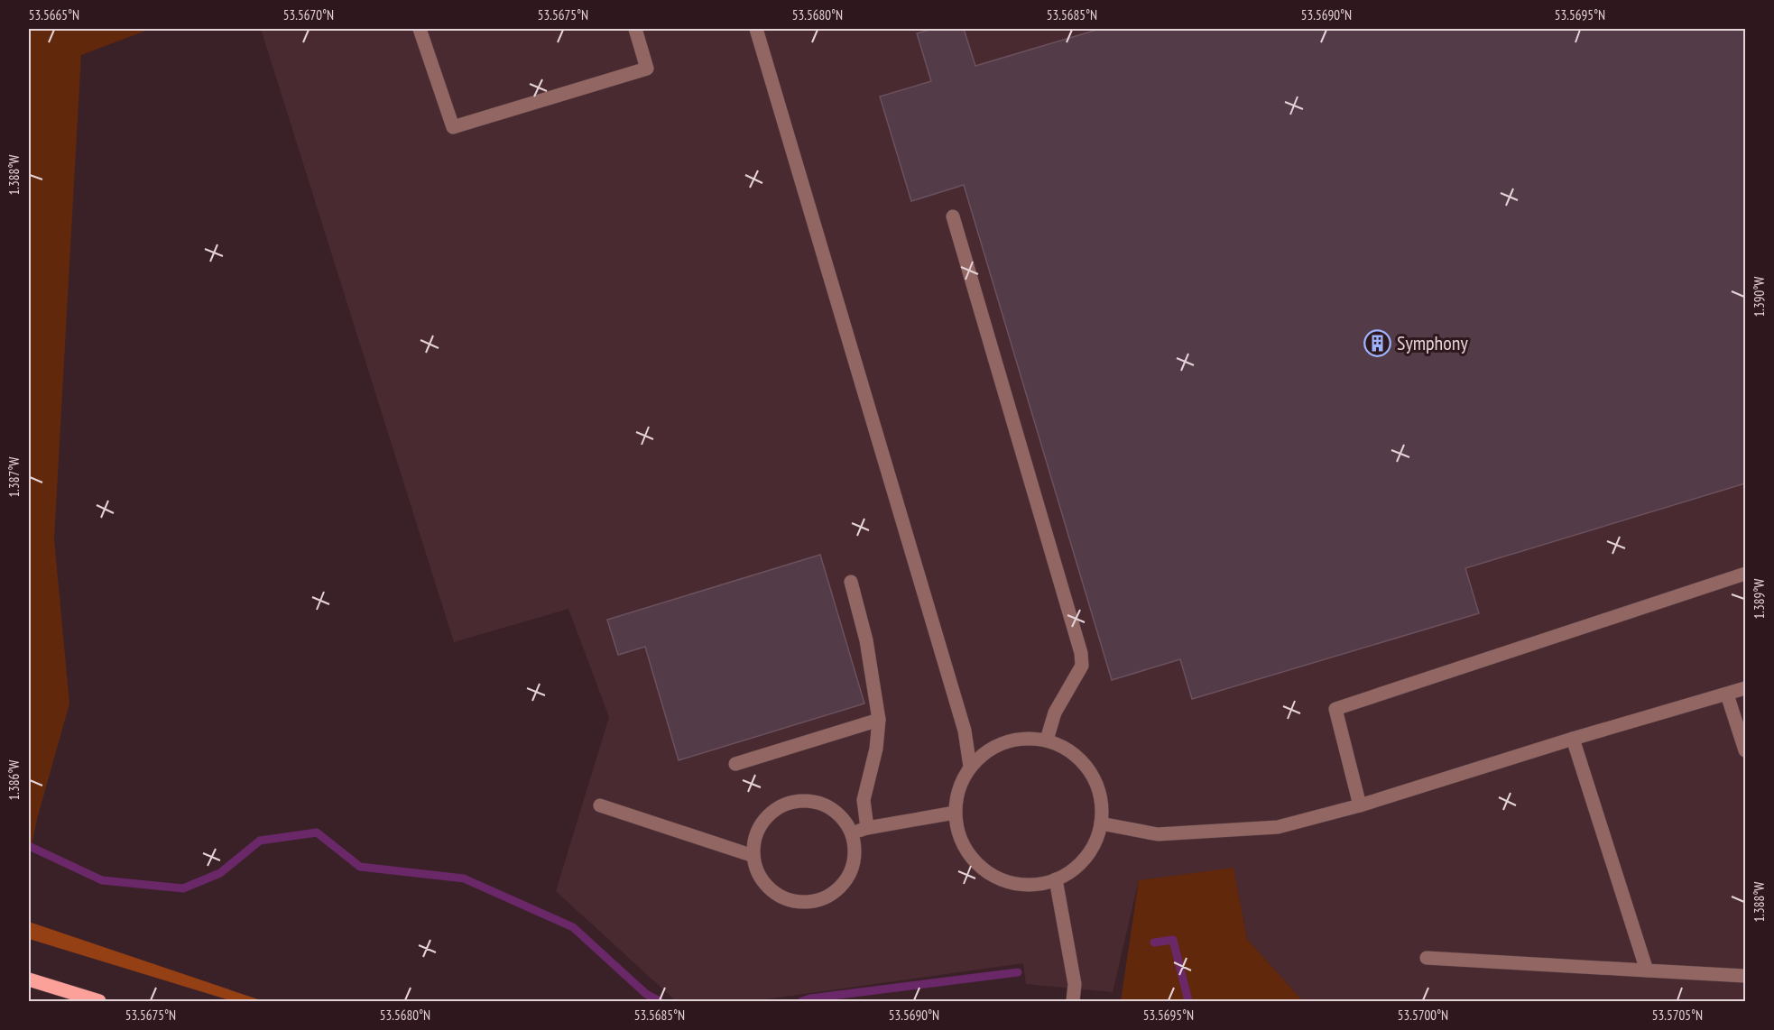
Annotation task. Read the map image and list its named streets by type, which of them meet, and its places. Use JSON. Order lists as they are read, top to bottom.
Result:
{
  "places": {
    "building": ["Symphony"]
  },
  "coordinates": [
    "53.5665°N",
    "53.5670°N",
    "53.5675°N",
    "53.5680°N",
    "53.5685°N",
    "53.5690°N",
    "53.5695°N",
    "1.388°W",
    "1.390°W",
    "1.387°W",
    "1.389°W",
    "1.386°W",
    "53.5700°N",
    "53.5705°N"
  ]
}
